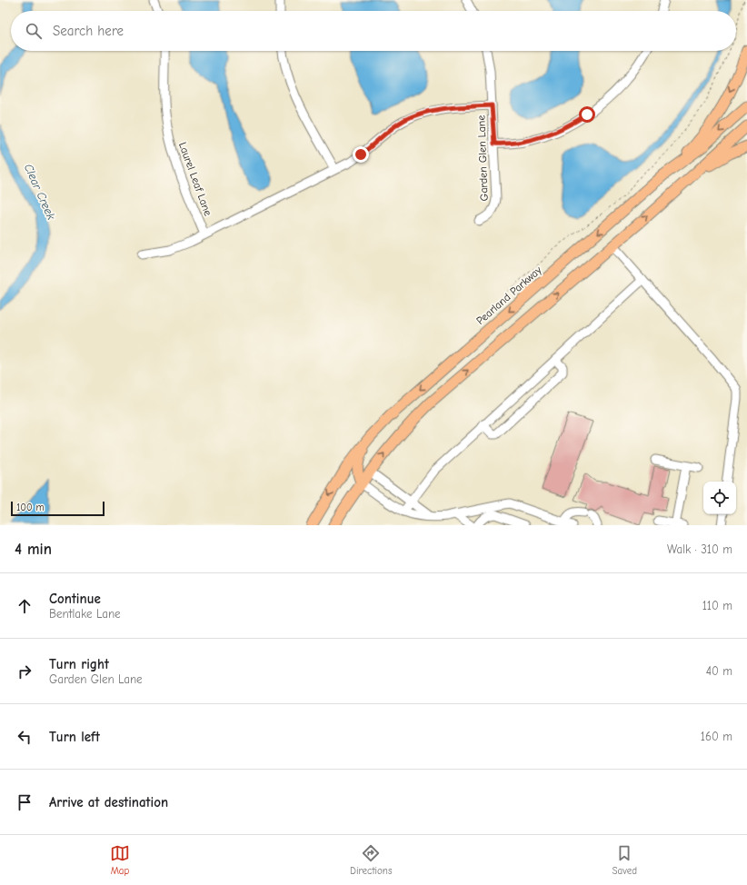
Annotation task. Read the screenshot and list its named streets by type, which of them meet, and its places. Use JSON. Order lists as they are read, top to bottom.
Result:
{
  "streets": {
    "main road": ["Pearland Parkway"],
    "street": ["Garden Glen Lane", "Laurel Leaf Lane"]
  },
  "water": ["Clear Creek"],
  "scale_bar": "100 m",
  "page": {
    "search": "Search here",
    "scale": "100 m",
    "heading": ["4 min", "Walk · 310 m"],
    "list": [
      ["Continue", "Bentlake Lane", "110 m"],
      ["Turn right", "Garden Glen Lane", "40 m"],
      ["Turn left", "160 m"],
      "Arrive at destination"
    ],
    "nav": ["Map", "Directions", "Saved"]
  }
}
